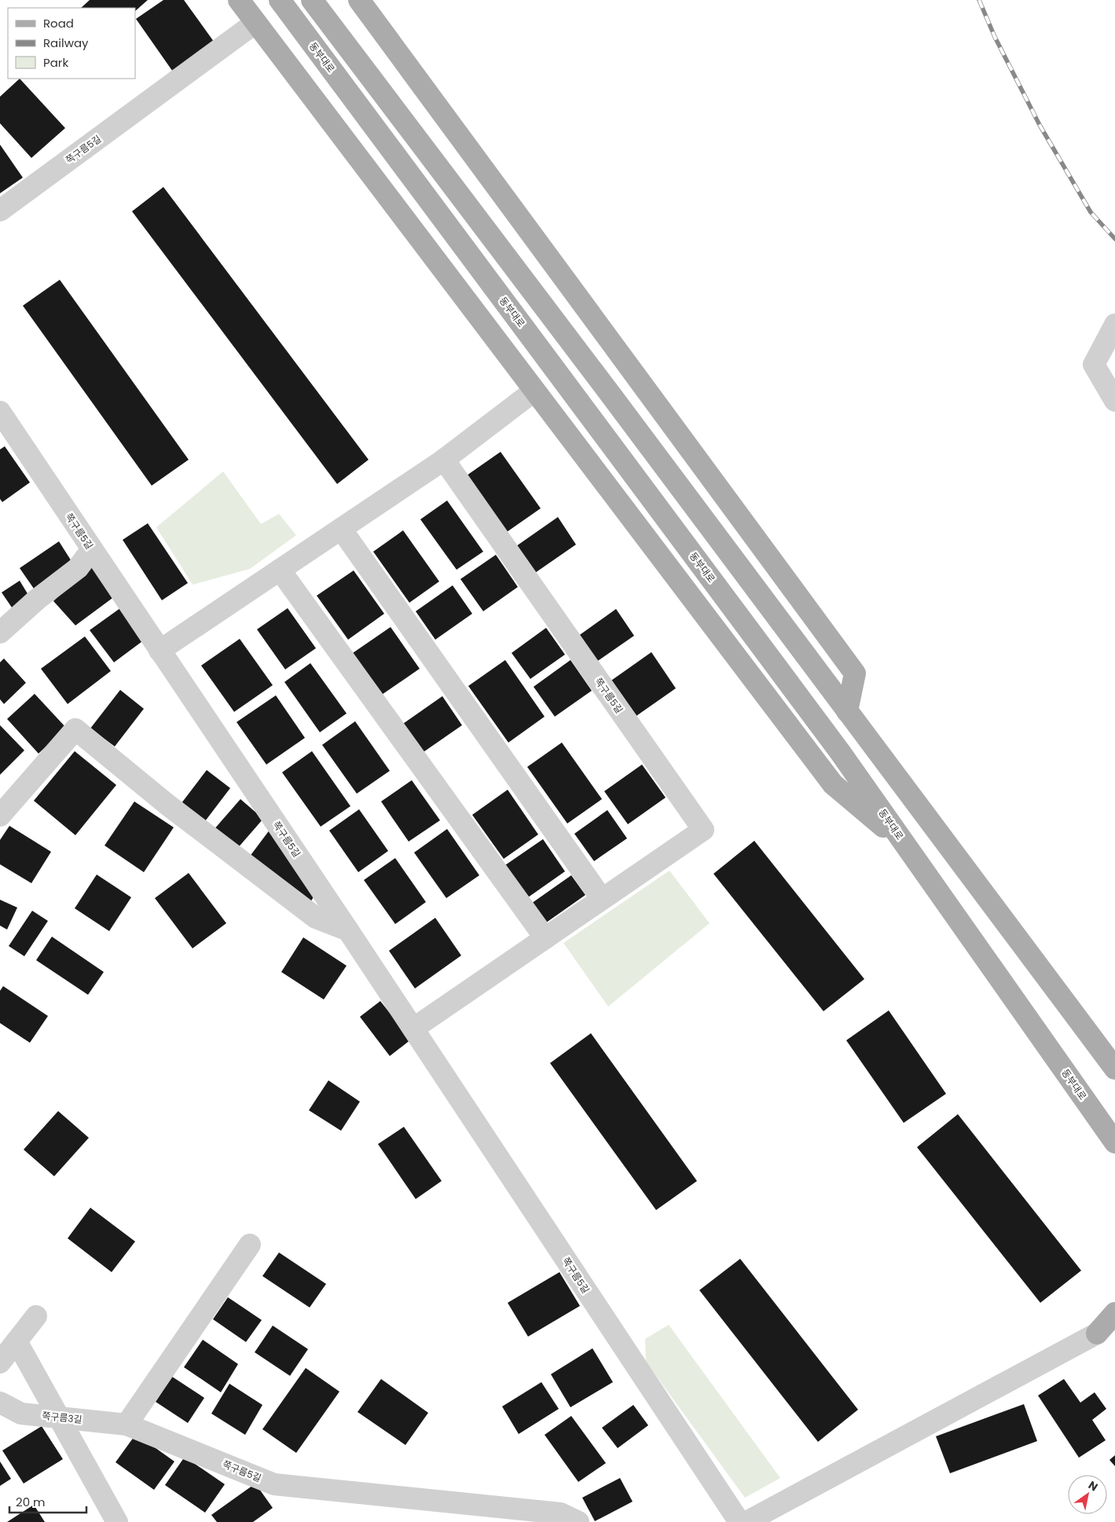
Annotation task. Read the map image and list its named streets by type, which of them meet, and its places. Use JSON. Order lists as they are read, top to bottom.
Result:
{
  "streets": {
    "main road": ["동부대로"],
    "street": ["쪽구름5길", "쪽구름3길"]
  },
  "crossings": [
    ["쪽구름5길", "쪽구름3길"]
  ],
  "legend": ["Road", "Railway", "Park"],
  "scale_bar": "20 m",
  "north": "top right"
}
